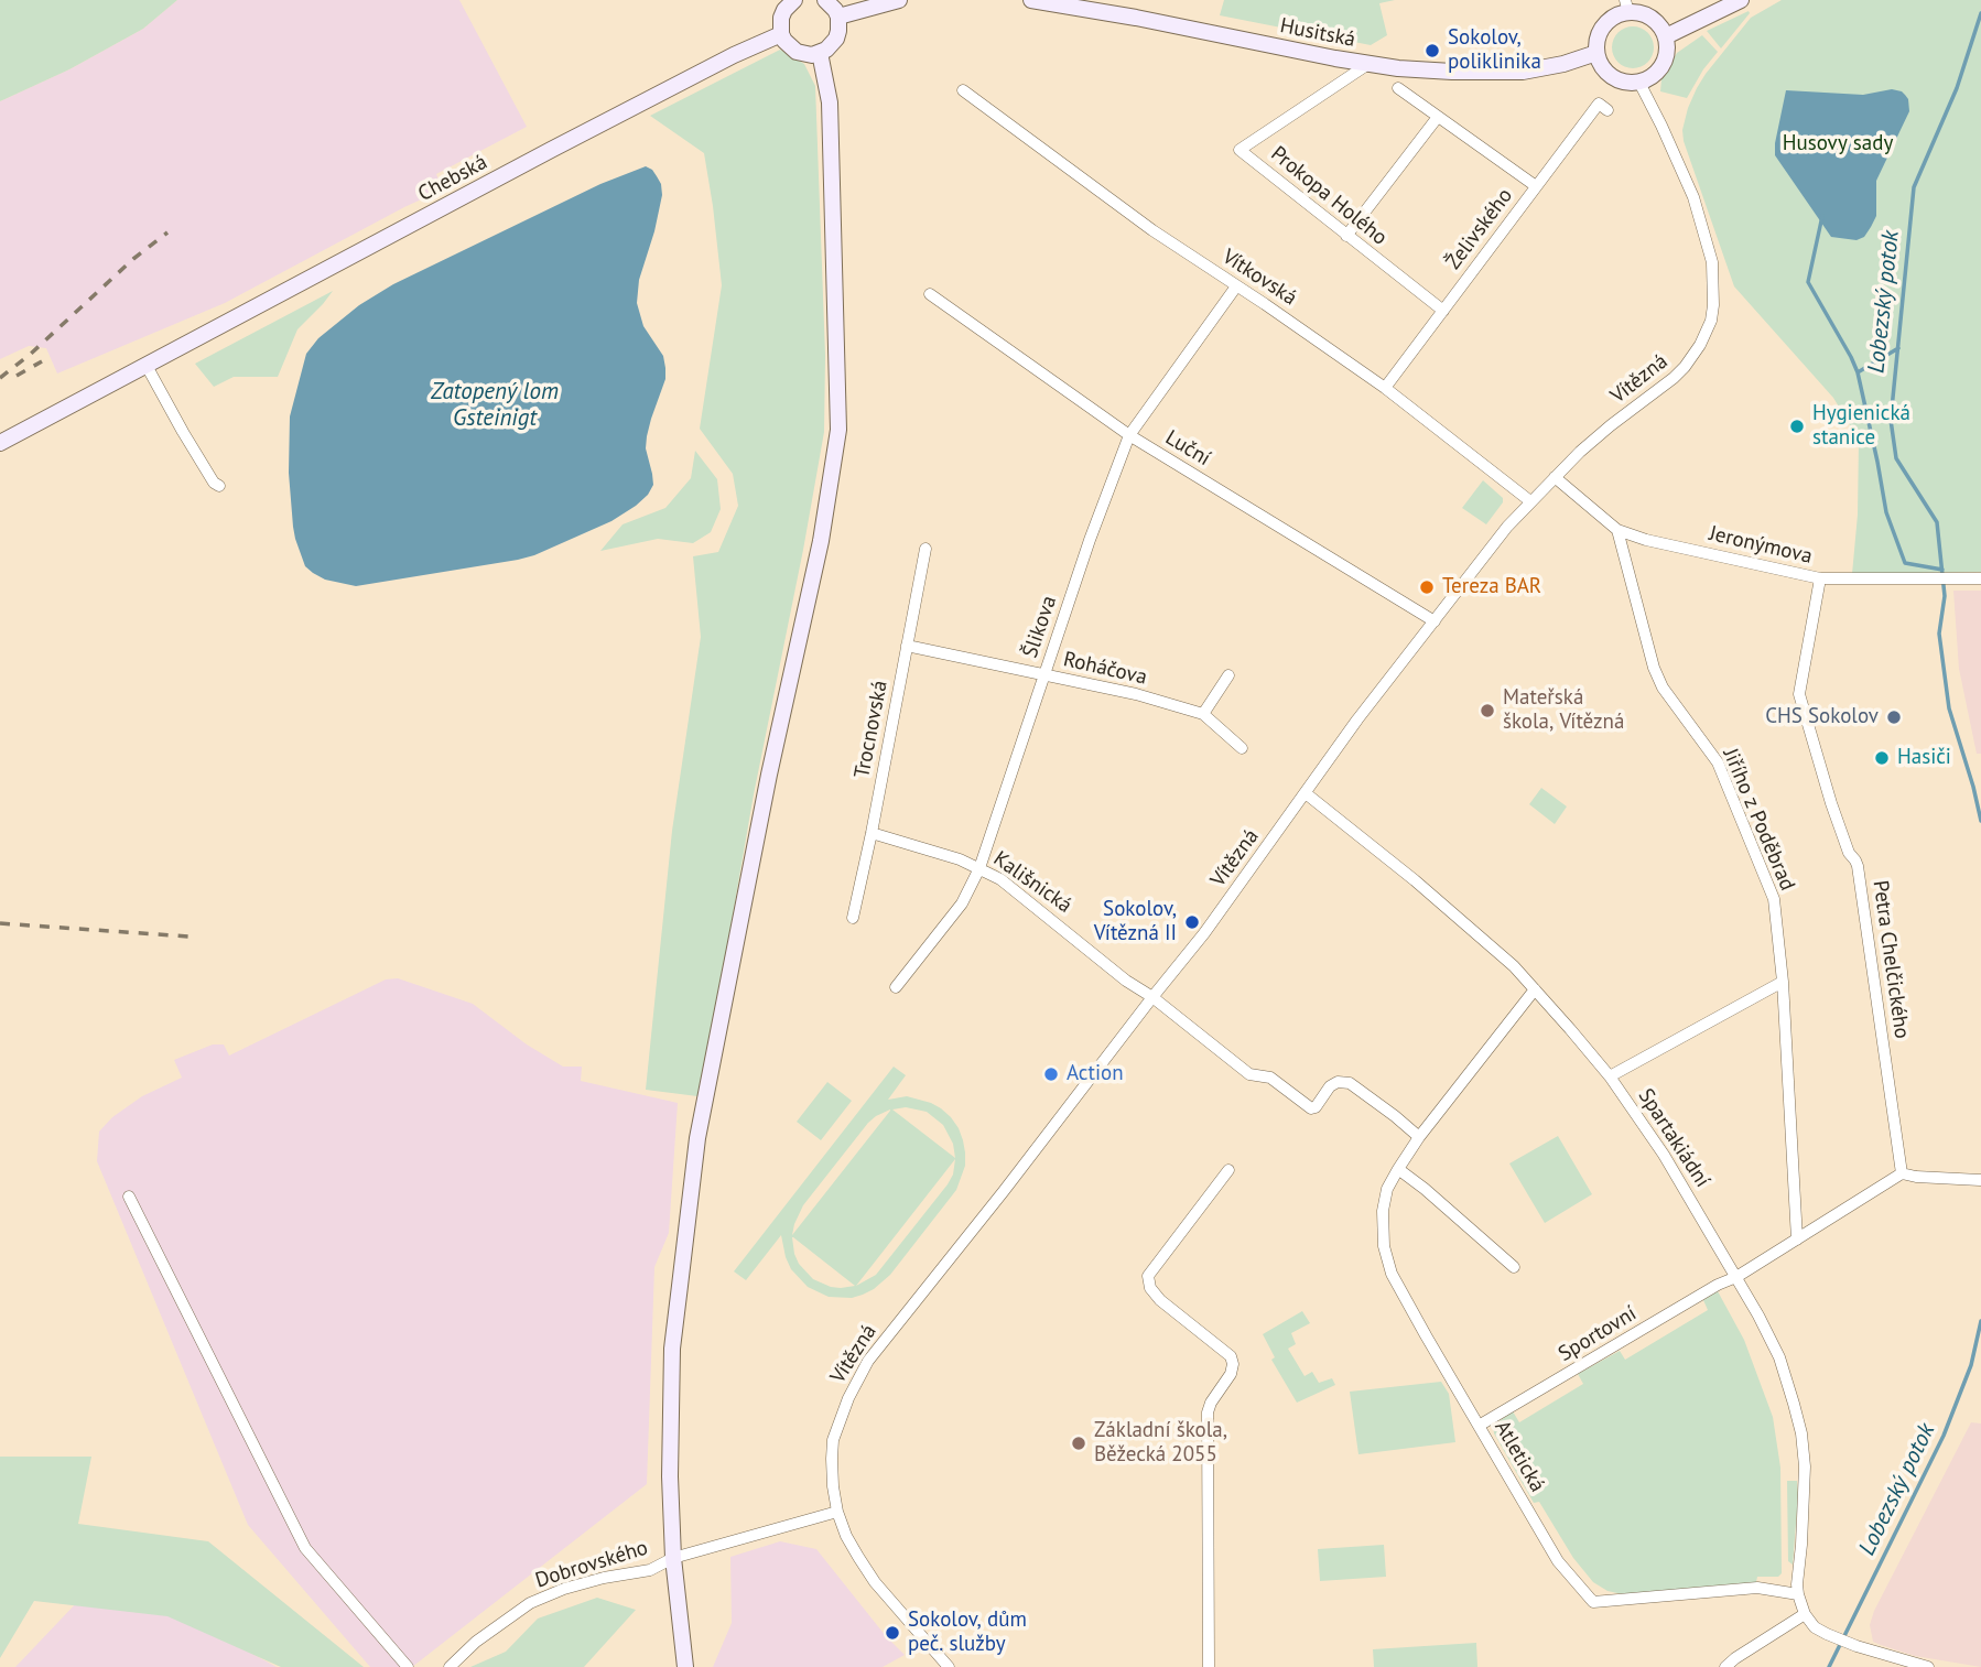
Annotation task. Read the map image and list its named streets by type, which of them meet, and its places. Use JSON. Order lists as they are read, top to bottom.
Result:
{
  "streets": {
    "street": [
      "Husitská",
      "Chebská",
      "Prokopa Holého",
      "Želivského",
      "Vítkovská",
      "Vítězná",
      "Luční",
      "Jeronýmova",
      "Šlikova",
      "Roháčova",
      "Trocnovská",
      "Jiřího z Poděbrad",
      "Kališnická",
      "Petra Chelčického",
      "Spartakiádní",
      "Sportovní",
      "Atletická",
      "Dobrovského"
    ]
  },
  "crossings": [
    ["Husitská", "Prokopa Holého"],
    ["Husitská", "Vítězná"],
    ["Prokopa Holého", "Želivského"],
    ["Želivského", "Vítkovská"],
    ["Vítkovská", "Vítězná"],
    ["Vítkovská", "Šlikova"],
    ["Vítězná", "Luční"],
    ["Vítězná", "Jeronýmova"],
    ["Vítězná", "Kališnická"],
    ["Vítězná", "Spartakiádní"],
    ["Vítězná", "Dobrovského"],
    ["Luční", "Šlikova"],
    ["Jeronýmova", "Jiřího z Poděbrad"],
    ["Jeronýmova", "Petra Chelčického"],
    ["Šlikova", "Roháčova"],
    ["Šlikova", "Kališnická"],
    ["Roháčova", "Trocnovská"],
    ["Trocnovská", "Kališnická"],
    ["Jiřího z Poděbrad", "Sportovní"],
    ["Petra Chelčického", "Sportovní"],
    ["Spartakiádní", "Sportovní"],
    ["Spartakiádní", "Atletická"],
    ["Sportovní", "Atletická"]
  ],
  "water": ["Lobezský potok", "Zatopený lom Gsteinigt"],
  "parks": ["Husovy sady"],
  "places": [
    "Sokolov, poliklinika",
    "Hygienická stanice",
    "Tereza BAR",
    "Mateřská škola, Vítězná",
    "CHS Sokolov",
    "Hasiči",
    "Sokolov, Vítězná II",
    "Action",
    "Základní škola, Běžecká 2055",
    "Sokolov, dům peč. služby"
  ]
}
